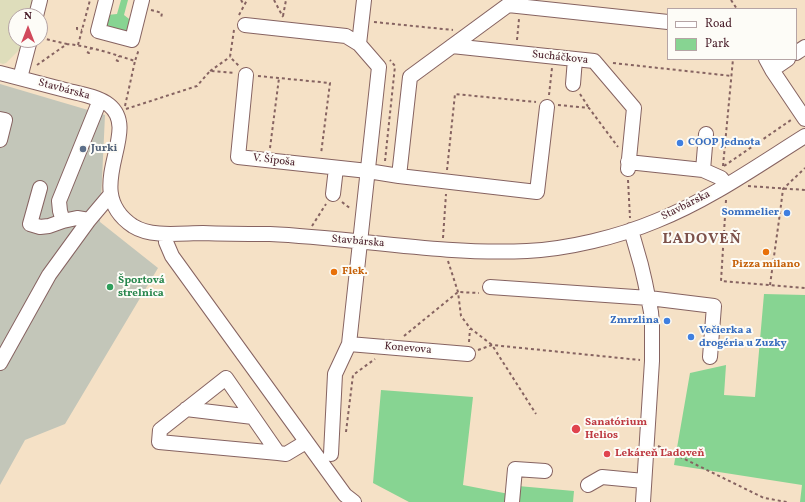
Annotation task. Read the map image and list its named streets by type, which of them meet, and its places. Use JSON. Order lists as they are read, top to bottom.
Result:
{
  "streets": {
    "street": [
      "Sucháčkova",
      "Stavbárska",
      "V. Šípoša",
      "Konevova"
    ]
  },
  "districts": ["ĽADOVEŇ"],
  "places": [
    "COOP Jednota",
    "Jurki",
    "Sommelier",
    "Pizza milano",
    "Flek.",
    "Športová strelnica",
    "Zmrzlina",
    "Večierka a drogéria u Zuzky",
    "Sanatórium Helios",
    "Lekáreň Ľadoveň"
  ],
  "legend": ["Road", "Park"],
  "north": "top"
}
